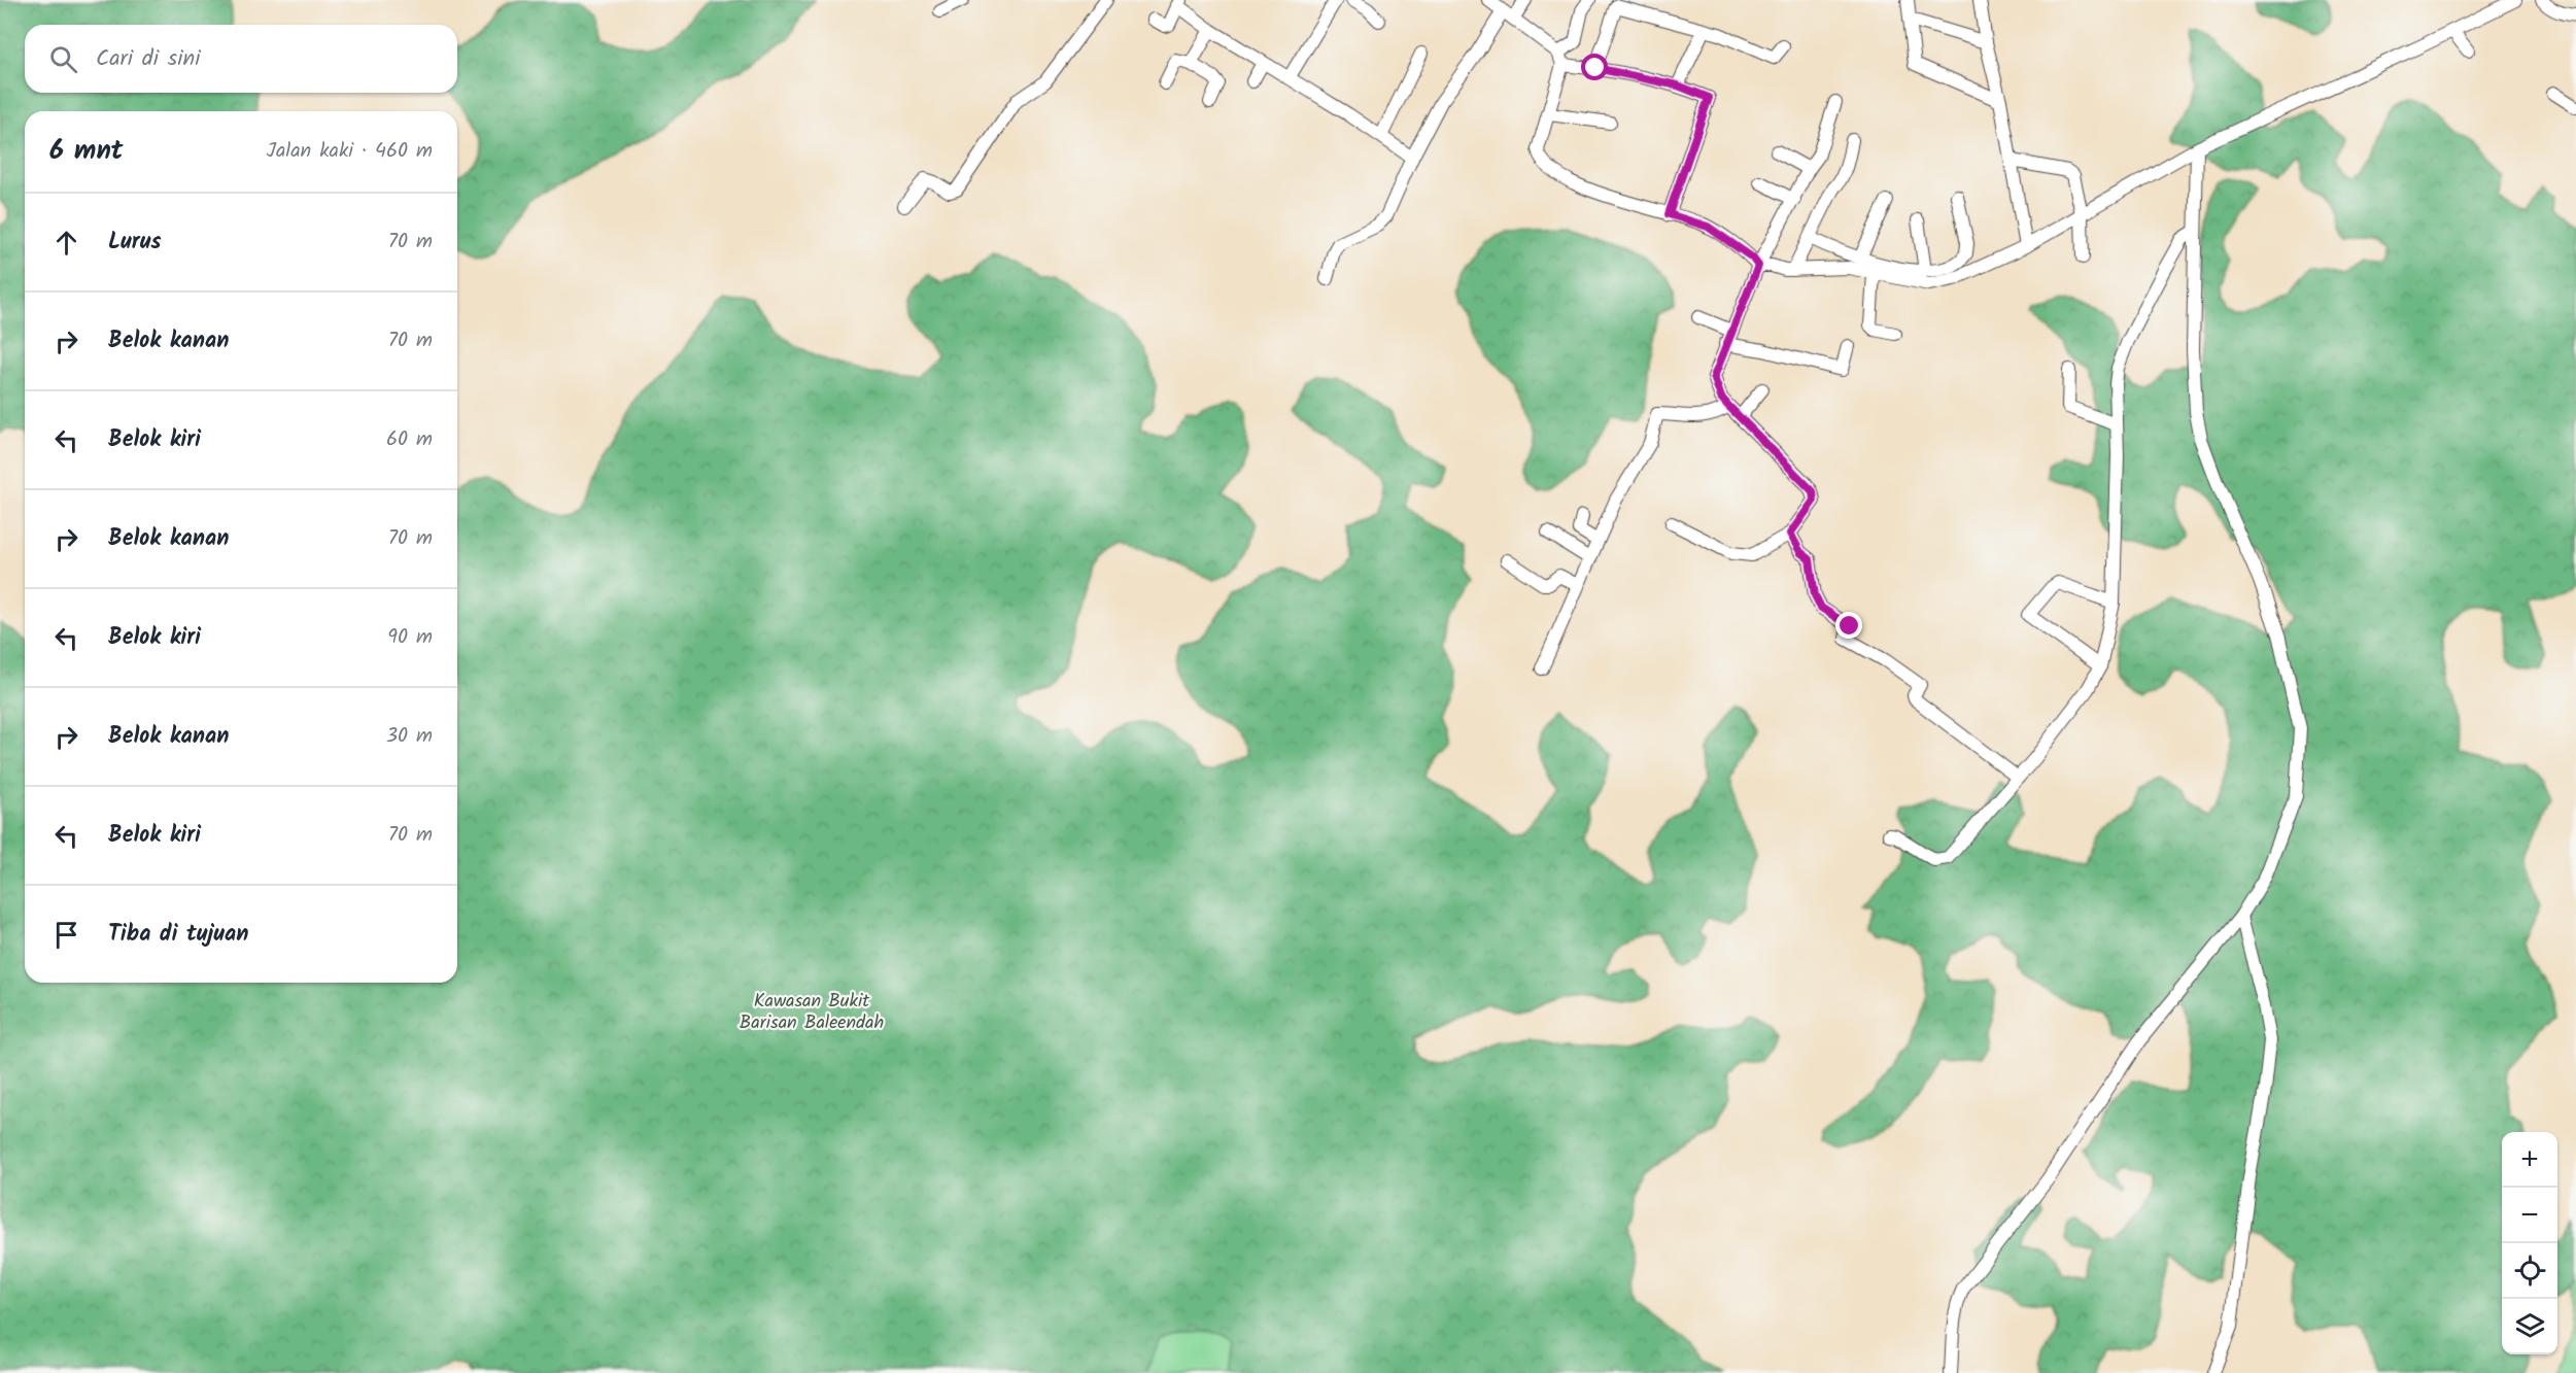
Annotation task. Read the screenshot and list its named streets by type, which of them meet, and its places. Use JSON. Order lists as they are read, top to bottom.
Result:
{
  "parks": ["Kawasan Bukit Barisan Baleendah"],
  "page": {
    "search": "Cari di sini",
    "heading": ["6 mnt", "Jalan kaki · 460 m"],
    "list": [
      ["Lurus", "70 m"],
      ["Belok kanan", "70 m"],
      ["Belok kiri", "60 m"],
      ["Belok kanan", "70 m"],
      ["Belok kiri", "90 m"],
      ["Belok kanan", "30 m"],
      ["Belok kiri", "70 m"],
      "Tiba di tujuan"
    ],
    "map_buttons": ["+", "−"]
  }
}
